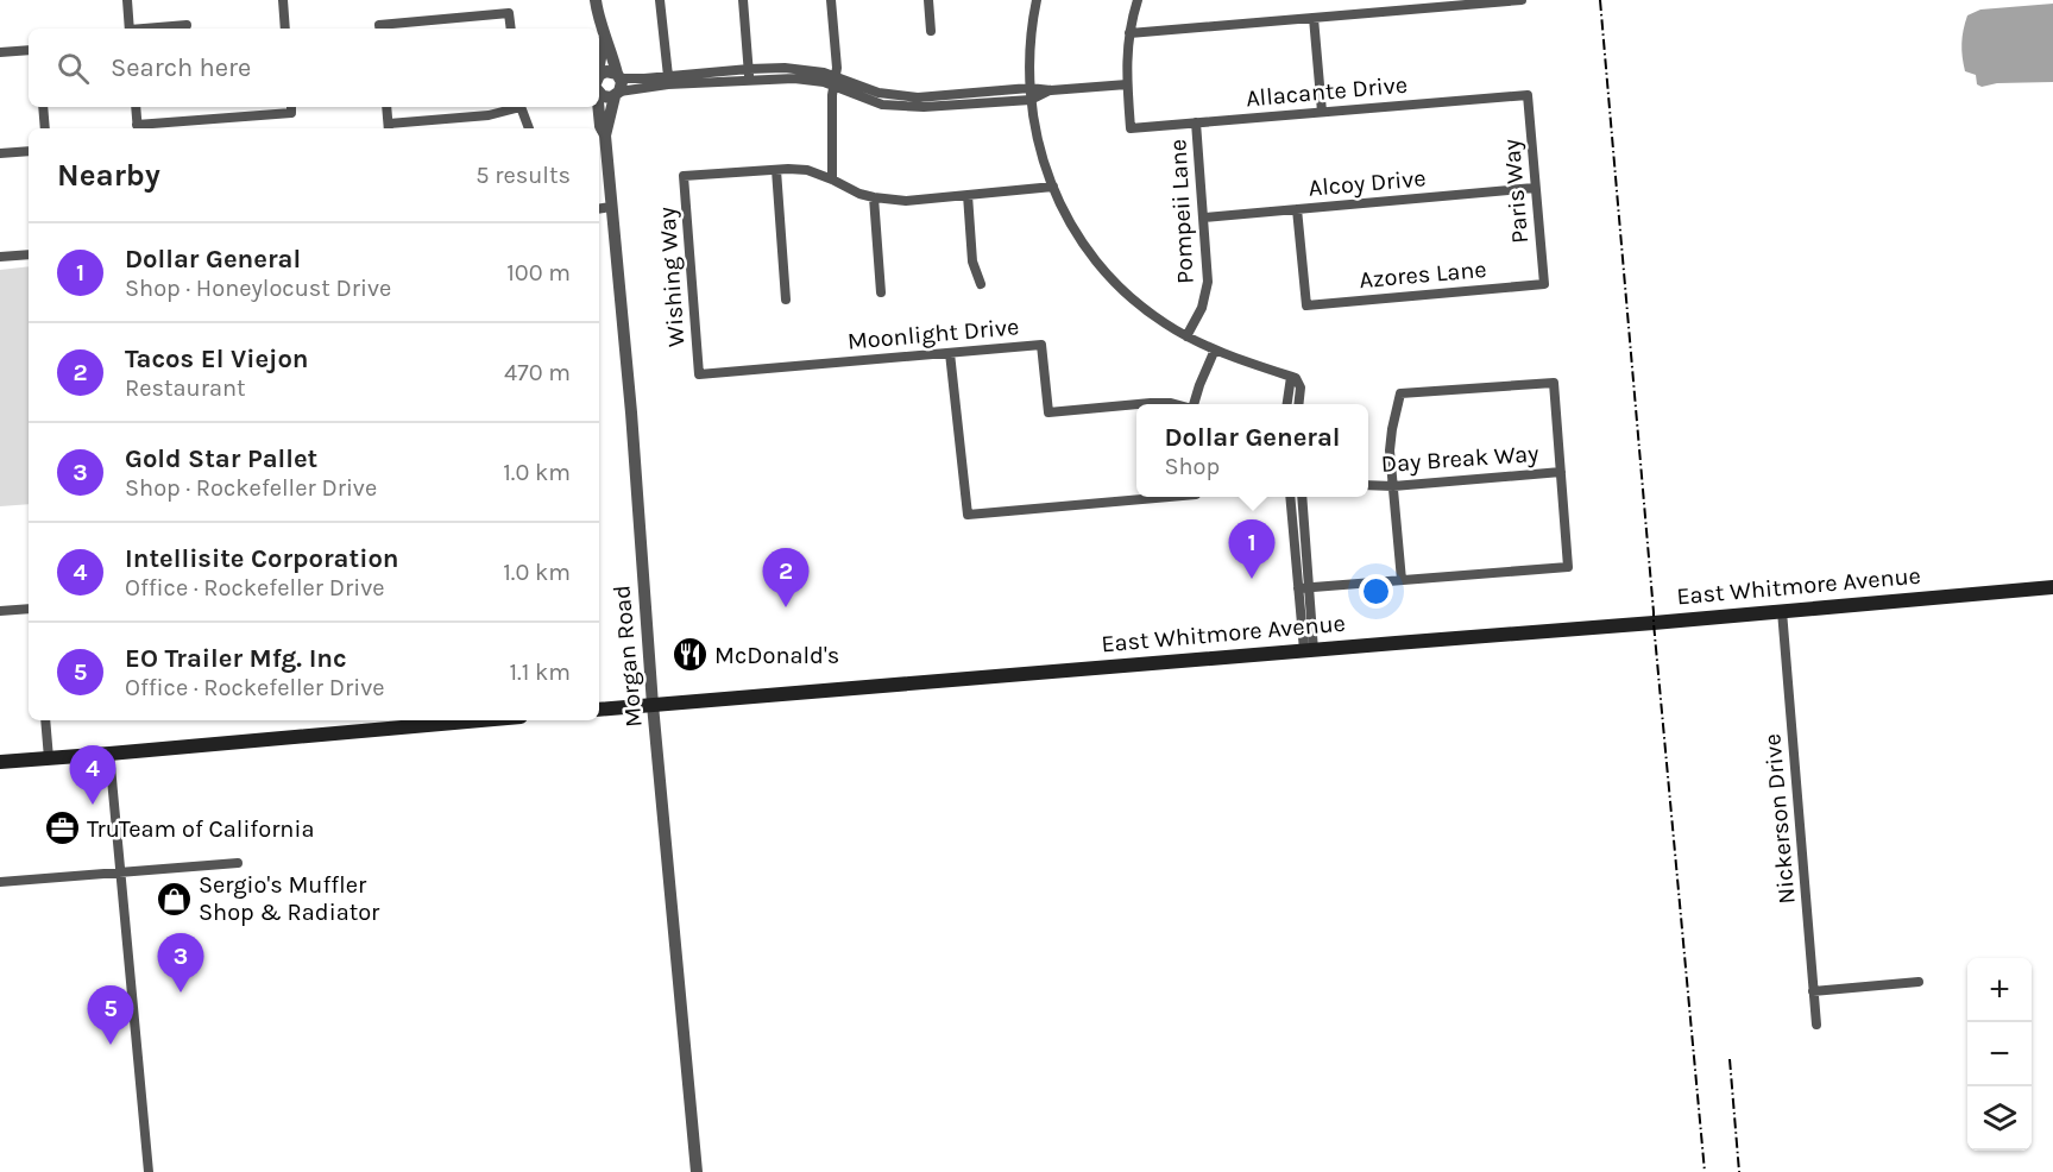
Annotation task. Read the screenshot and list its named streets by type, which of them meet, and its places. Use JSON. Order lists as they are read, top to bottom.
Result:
{
  "streets": {
    "main road": ["East Whitmore Avenue"],
    "street": [
      "Allacante Drive",
      "Alcoy Drive",
      "Paris Way",
      "Pompeii Lane",
      "Azores Lane",
      "Wishing Way",
      "Moonlight Drive",
      "Day Break Way",
      "Morgan Road",
      "Nickerson Drive"
    ]
  },
  "crossings": [
    ["Allacante Drive", "Paris Way"],
    ["Allacante Drive", "Pompeii Lane"],
    ["Alcoy Drive", "Paris Way"],
    ["Alcoy Drive", "Pompeii Lane"],
    ["Alcoy Drive", "Azores Lane"],
    ["Paris Way", "Azores Lane"],
    ["Wishing Way", "Moonlight Drive"],
    ["East Whitmore Avenue", "Morgan Road"],
    ["East Whitmore Avenue", "Nickerson Drive"]
  ],
  "places": {
    "restaurant": ["McDonald's"],
    "office": ["TruTeam of California"],
    "shop": ["Sergio's Muffler Shop & Radiator"]
  },
  "page": {
    "search": "Search here",
    "heading": ["Nearby", "5 results"],
    "list": [
      {
        "mark": "1",
        "name": "Dollar General",
        "note": "Shop · Honeylocust Drive",
        "value": "100 m"
      },
      {
        "mark": "2",
        "name": "Tacos El Viejon",
        "note": "Restaurant",
        "value": "470 m"
      },
      {
        "mark": "3",
        "name": "Gold Star Pallet",
        "note": "Shop · Rockefeller Drive",
        "value": "1.0 km"
      },
      {
        "mark": "4",
        "name": "Intellisite Corporation",
        "note": "Office · Rockefeller Drive",
        "value": "1.0 km"
      },
      {
        "mark": "5",
        "name": "EO Trailer Mfg. Inc",
        "note": "Office · Rockefeller Drive",
        "value": "1.1 km"
      }
    ],
    "popup": ["Dollar General", "Shop"],
    "pins": [
      "1",
      "2",
      "4",
      "3",
      "5"
    ],
    "map_buttons": ["+", "−"]
  }
}
